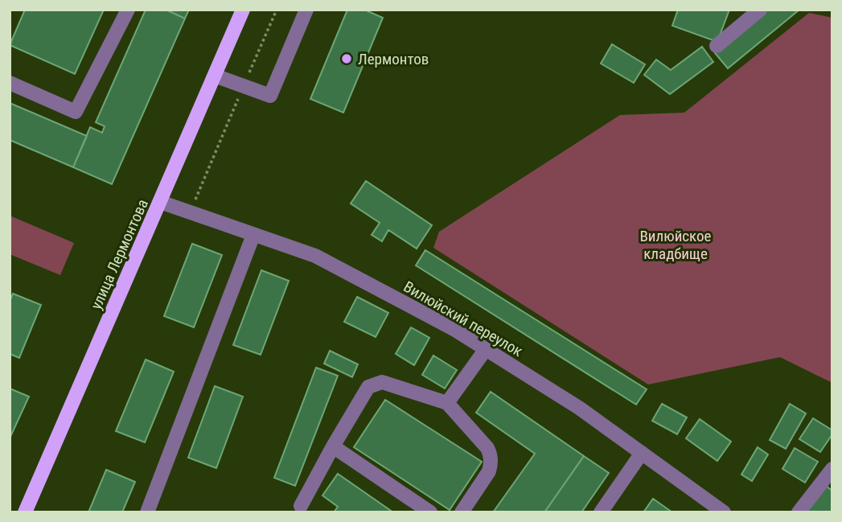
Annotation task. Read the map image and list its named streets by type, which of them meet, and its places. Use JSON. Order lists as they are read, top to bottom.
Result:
{
  "streets": {
    "main road": ["улица Лермонтова"],
    "street": ["Вилюйский переулок"]
  },
  "crossings": [
    ["улица Лермонтова", "Вилюйский переулок"]
  ],
  "parks": ["Вилюйское кладбище"],
  "places": ["Лермонтов"]
}
